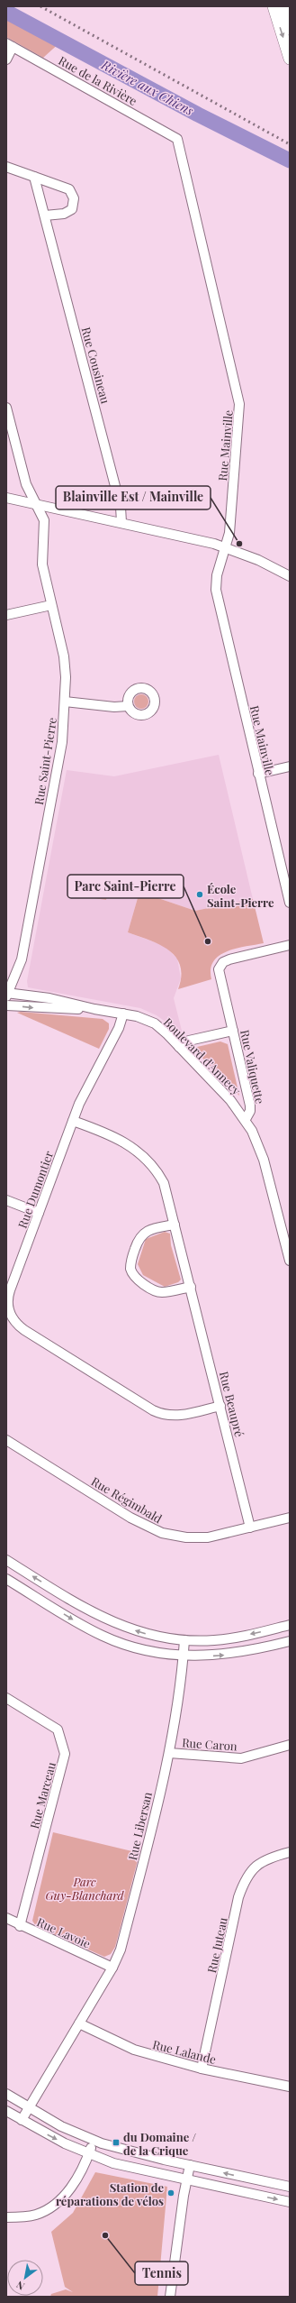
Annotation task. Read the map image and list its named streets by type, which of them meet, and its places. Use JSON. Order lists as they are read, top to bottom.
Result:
{
  "streets": {
    "street": [
      "Rue de la Rivière",
      "Rue Cousineau",
      "Rue Mainville",
      "Rue Saint-Pierre",
      "Boulevard d'Annecy",
      "Rue Valiquette",
      "Rue Dumontier",
      "Rue Beaupré",
      "Rue Régimbald",
      "Rue Caron",
      "Rue Marceau",
      "Rue Libersan",
      "Rue Lavoie",
      "Rue Juteau",
      "Rue Lalande"
    ]
  },
  "crossings": [
    ["Rue de la Rivière", "Rue Mainville"],
    ["Rue Saint-Pierre", "Boulevard d'Annecy"],
    ["Boulevard d'Annecy", "Rue Valiquette"],
    ["Boulevard d'Annecy", "Rue Dumontier"],
    ["Rue Dumontier", "Rue Beaupré"],
    ["Rue Beaupré", "Rue Régimbald"],
    ["Rue Caron", "Rue Libersan"],
    ["Rue Marceau", "Rue Lavoie"],
    ["Rue Libersan", "Rue Lavoie"],
    ["Rue Libersan", "Rue Lalande"],
    ["Rue Juteau", "Rue Lalande"]
  ],
  "water": ["Rivière aux Chiens"],
  "parks": ["Parc Guy-Blanchard"],
  "places": {
    "other": [
      "Blainville Est / Mainville",
      "École Saint-Pierre",
      "Parc Saint-Pierre",
      "Station de réparations de vélos",
      "Tennis"
    ],
    "transit": ["du Domaine / de la Crique"]
  },
  "north": "bottom left"
}
